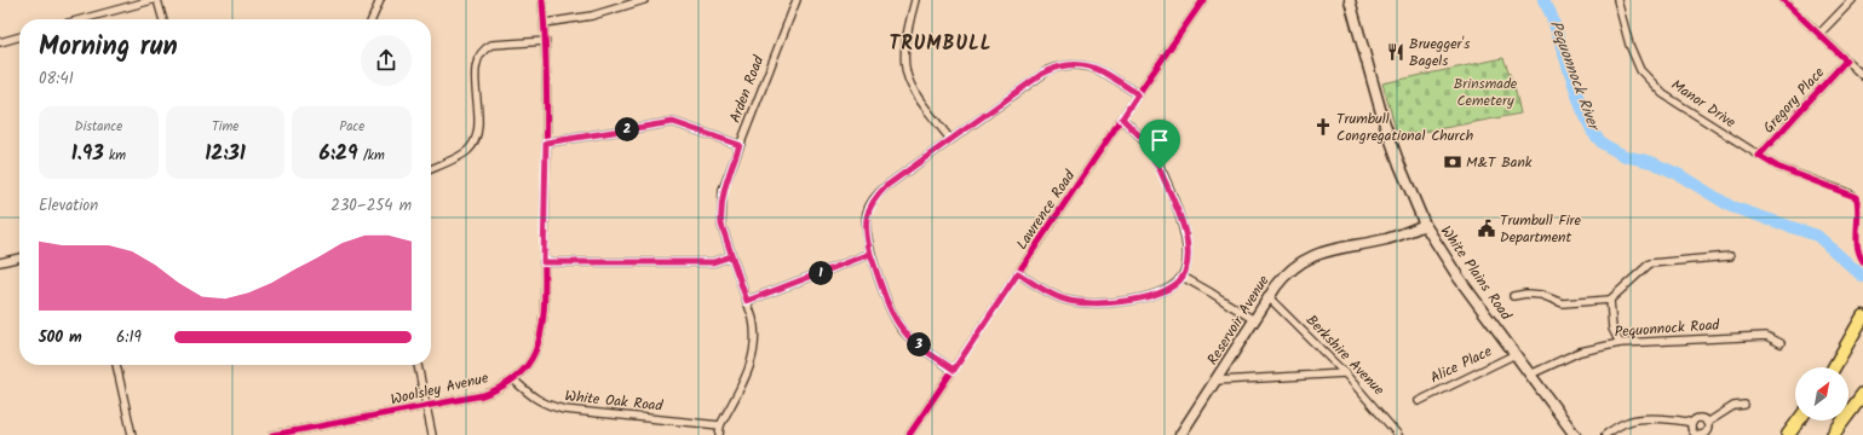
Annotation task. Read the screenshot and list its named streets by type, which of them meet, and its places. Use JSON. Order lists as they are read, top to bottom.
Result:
{
  "streets": {
    "main road": ["White Plains Road", "Reservoir Avenue"],
    "street": [
      "Arden Road",
      "Gregory Place",
      "Manor Drive",
      "Lawrence Road",
      "Pequonnock Road",
      "Berkshire Avenue",
      "Alice Place",
      "Woolsley Avenue",
      "White Oak Road"
    ]
  },
  "crossings": [
    ["Arden Road", "White Oak Road"],
    ["Gregory Place", "Manor Drive"],
    ["White Plains Road", "Reservoir Avenue"],
    ["White Plains Road", "Pequonnock Road"],
    ["White Plains Road", "Alice Place"],
    ["Reservoir Avenue", "Berkshire Avenue"],
    ["Woolsley Avenue", "White Oak Road"]
  ],
  "districts": ["TRUMBULL"],
  "water": ["Pequonnock River"],
  "parks": ["Brinsmade Cemetery"],
  "places": {
    "restaurant": ["Bruegger's Bagels"],
    "church": ["Trumbull Congregational Church"],
    "bank": ["M&T Bank"],
    "public building": ["Trumbull Fire Department"]
  },
  "north": "top right",
  "page": {
    "heading": ["Morning run", "08:41"],
    "stats": [
      ["Distance", "1.93 km"],
      ["Time", "12:31"],
      ["Pace", "6:29 /km"]
    ],
    "pins": ["2", "1", "3"],
    "chart": ["Elevation", "230–254 m"],
    "list": [
      {
        "name": "500 m",
        "note": "6:19"
      }
    ]
  }
}
